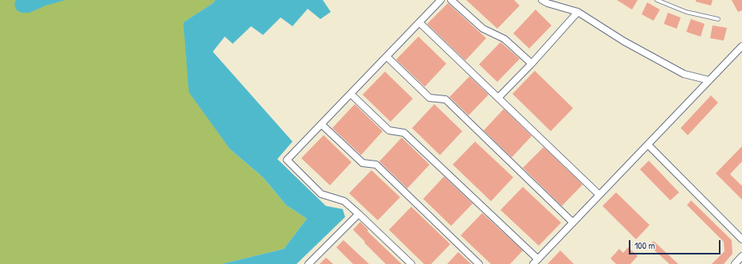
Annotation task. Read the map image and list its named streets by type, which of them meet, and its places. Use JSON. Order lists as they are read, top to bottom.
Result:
{
  "scale_bar": "100 m"
}
